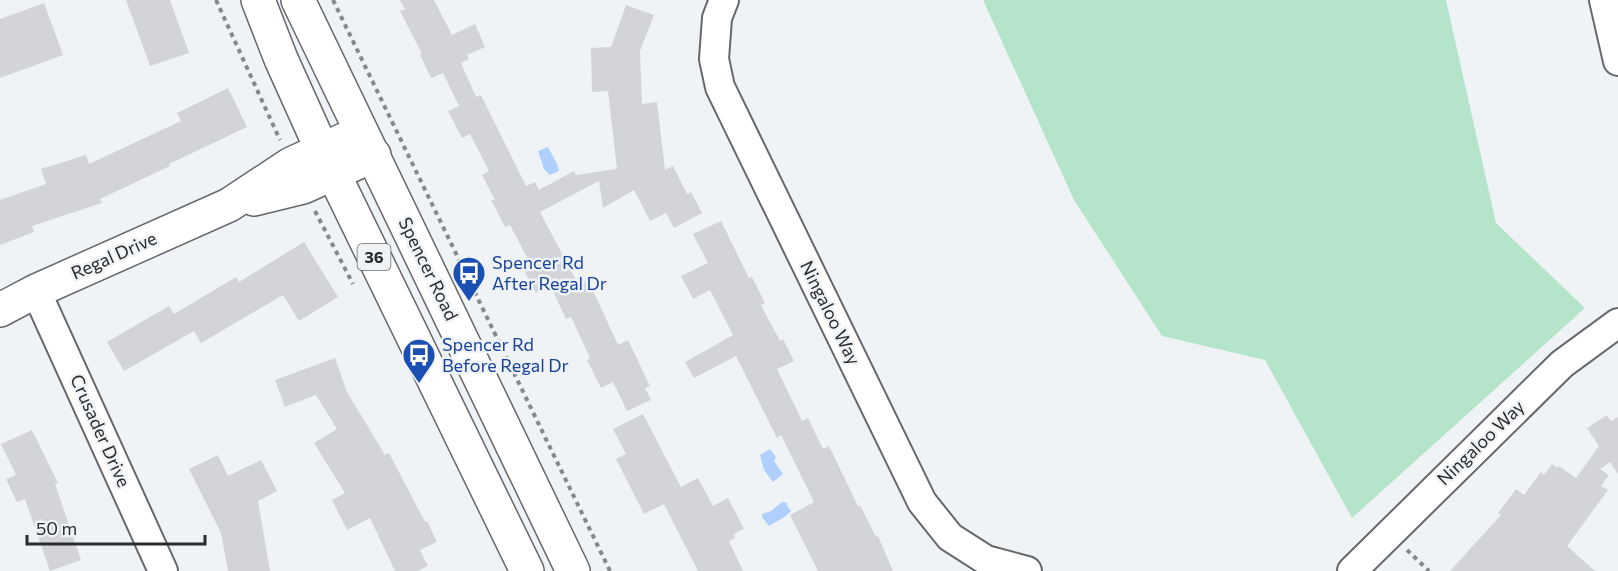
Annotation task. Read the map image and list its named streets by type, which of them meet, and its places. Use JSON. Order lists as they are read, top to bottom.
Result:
{
  "streets": {
    "main road": ["Regal Drive", "36", "Spencer Road"],
    "street": ["Ningaloo Way", "Crusader Drive"]
  },
  "crossings": [
    ["Regal Drive", "36"],
    ["Regal Drive", "Spencer Road"],
    ["Regal Drive", "Crusader Drive"]
  ],
  "places": {
    "bus stop": ["Spencer Rd After Regal Dr", "Spencer Rd Before Regal Dr"]
  },
  "scale_bar": "50 m"
}
